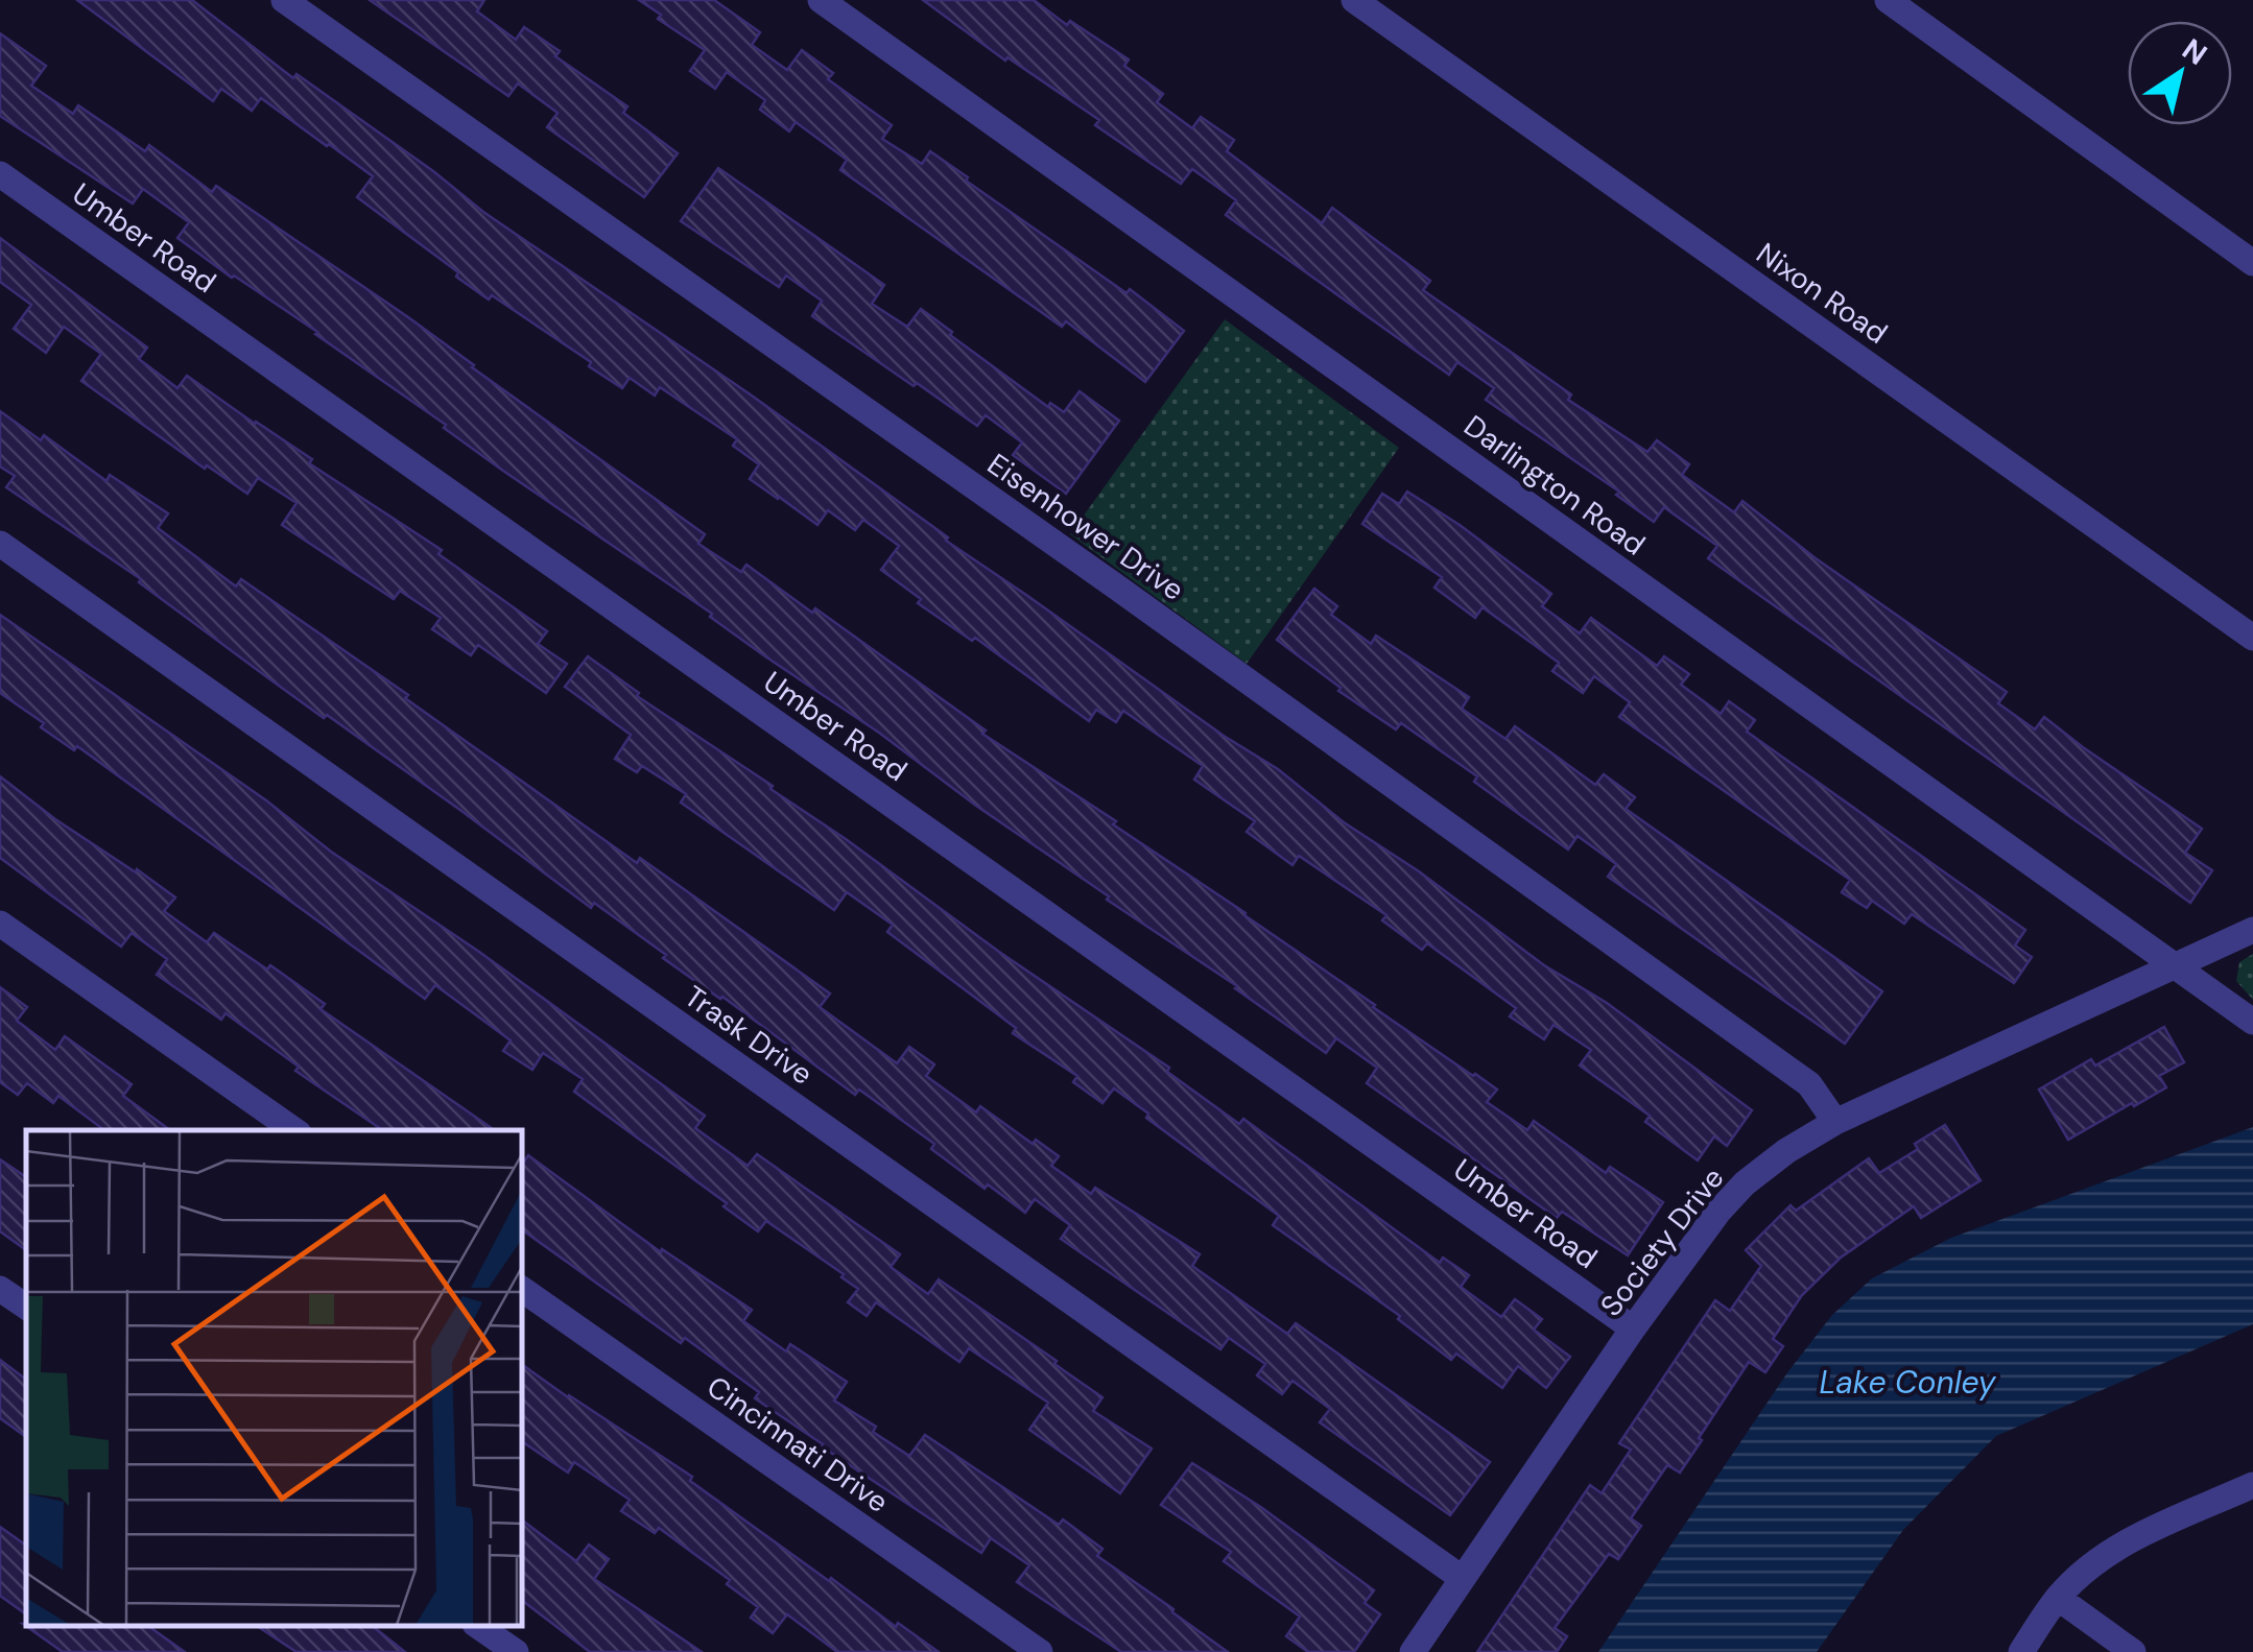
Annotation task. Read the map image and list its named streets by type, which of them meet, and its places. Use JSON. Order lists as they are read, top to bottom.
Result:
{
  "streets": {
    "street": [
      "Umber Road",
      "Nixon Road",
      "Darlington Road",
      "Eisenhower Drive",
      "Trask Drive",
      "Society Drive",
      "Cincinnati Drive"
    ]
  },
  "crossings": [
    ["Umber Road", "Society Drive"],
    ["Darlington Road", "Society Drive"],
    ["Eisenhower Drive", "Society Drive"],
    ["Trask Drive", "Society Drive"]
  ],
  "water": ["Lake Conley"],
  "north": "top right"
}
